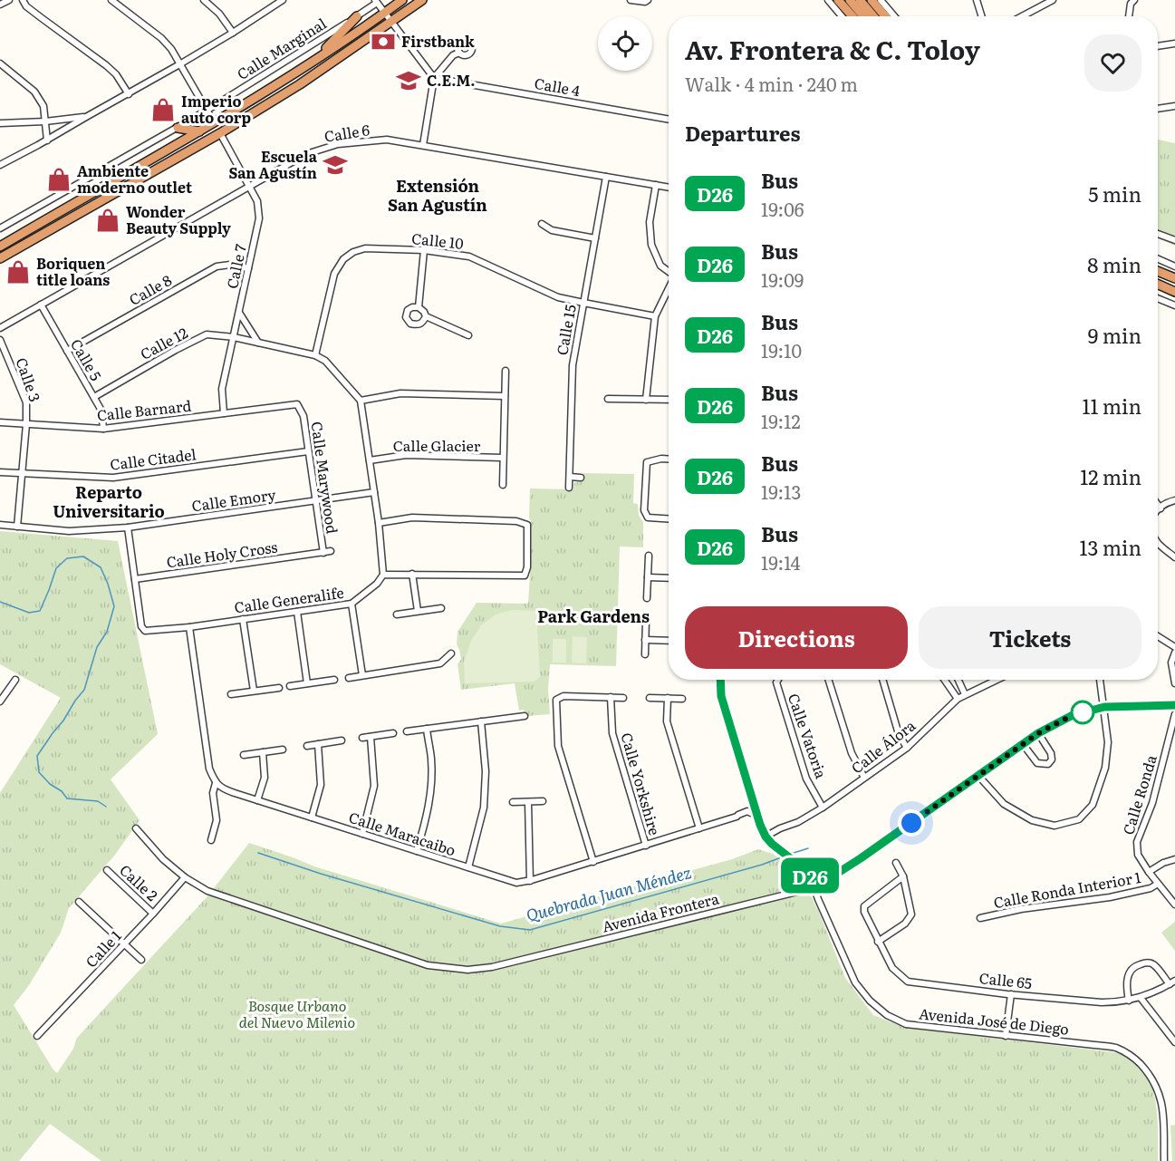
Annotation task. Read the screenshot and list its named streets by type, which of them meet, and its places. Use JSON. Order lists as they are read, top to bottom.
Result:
{
  "streets": {
    "street": [
      "Calle Marginal",
      "Calle 4",
      "Calle 6",
      "Calle 10",
      "Calle 7",
      "Calle 8",
      "Calle 15",
      "Calle 12",
      "Calle 5",
      "Calle 3",
      "Calle Barnard",
      "Calle Glacier",
      "Calle Citadel",
      "Calle Marywood",
      "Calle Emory",
      "Calle Holy Cross",
      "Calle Generalife",
      "Calle Vatoria",
      "Calle Álora",
      "Calle Yorkshire",
      "Calle Ronda",
      "Calle Maracaibo",
      "Calle 2",
      "Calle Ronda Interior 1",
      "Avenida Frontera",
      "Calle 1",
      "Calle 65",
      "Avenida José de Diego"
    ]
  },
  "crossings": [
    ["Calle 6", "Calle 7"],
    ["Calle 6", "Calle 15"],
    ["Calle 6", "Calle 5"],
    ["Calle 10", "Calle 15"],
    ["Calle 10", "Calle 12"],
    ["Calle 7", "Calle 8"],
    ["Calle 7", "Calle 12"],
    ["Calle 7", "Calle Barnard"],
    ["Calle 8", "Calle 5"],
    ["Calle 12", "Calle 5"],
    ["Calle 5", "Calle Barnard"],
    ["Calle 3", "Calle Barnard"],
    ["Calle 3", "Calle Citadel"],
    ["Calle 3", "Calle Emory"],
    ["Calle Barnard", "Calle Marywood"],
    ["Calle Citadel", "Calle Marywood"],
    ["Calle Marywood", "Calle Emory"],
    ["Calle Marywood", "Calle Holy Cross"],
    ["Calle Holy Cross", "Calle Generalife"],
    ["Calle Vatoria", "Calle Álora"],
    ["Calle Álora", "Avenida José de Diego"],
    ["Calle Yorkshire", "Calle Maracaibo"],
    ["Calle Ronda", "Calle Ronda Interior 1"],
    ["Calle 2", "Calle 1"],
    ["Avenida Frontera", "Calle 1"],
    ["Avenida Frontera", "Avenida José de Diego"]
  ],
  "districts": ["Extensión San Agustín", "Reparto Universitario", "Park Gardens"],
  "water": ["Quebrada Juan Méndez"],
  "parks": ["Bosque Urbano del Nuevo Milenio"],
  "places": {
    "bank": ["Firstbank"],
    "school or university": ["C.E.M.", "Escuela San Agustín"],
    "shop": [
      "Imperio auto corp",
      "Ambiente moderno outlet",
      "Wonder Beauty Supply",
      "Boriquen title loans"
    ]
  },
  "lines": ["bus line D26"],
  "page": {
    "on_map": "D26",
    "heading": [
      ["Av. Frontera & C. Toloy", "Walk · 4 min · 240 m"],
      "Departures"
    ],
    "list": [
      {
        "mark": "D26",
        "name": "Bus",
        "note": "19:06",
        "value": "5 min"
      },
      {
        "mark": "D26",
        "name": "Bus",
        "note": "19:09",
        "value": "8 min"
      },
      {
        "mark": "D26",
        "name": "Bus",
        "note": "19:10",
        "value": "9 min"
      },
      {
        "mark": "D26",
        "name": "Bus",
        "note": "19:12",
        "value": "11 min"
      },
      {
        "mark": "D26",
        "name": "Bus",
        "note": "19:13",
        "value": "12 min"
      },
      {
        "mark": "D26",
        "name": "Bus",
        "note": "19:14",
        "value": "13 min"
      }
    ],
    "buttons": ["Directions", "Tickets"]
  }
}
